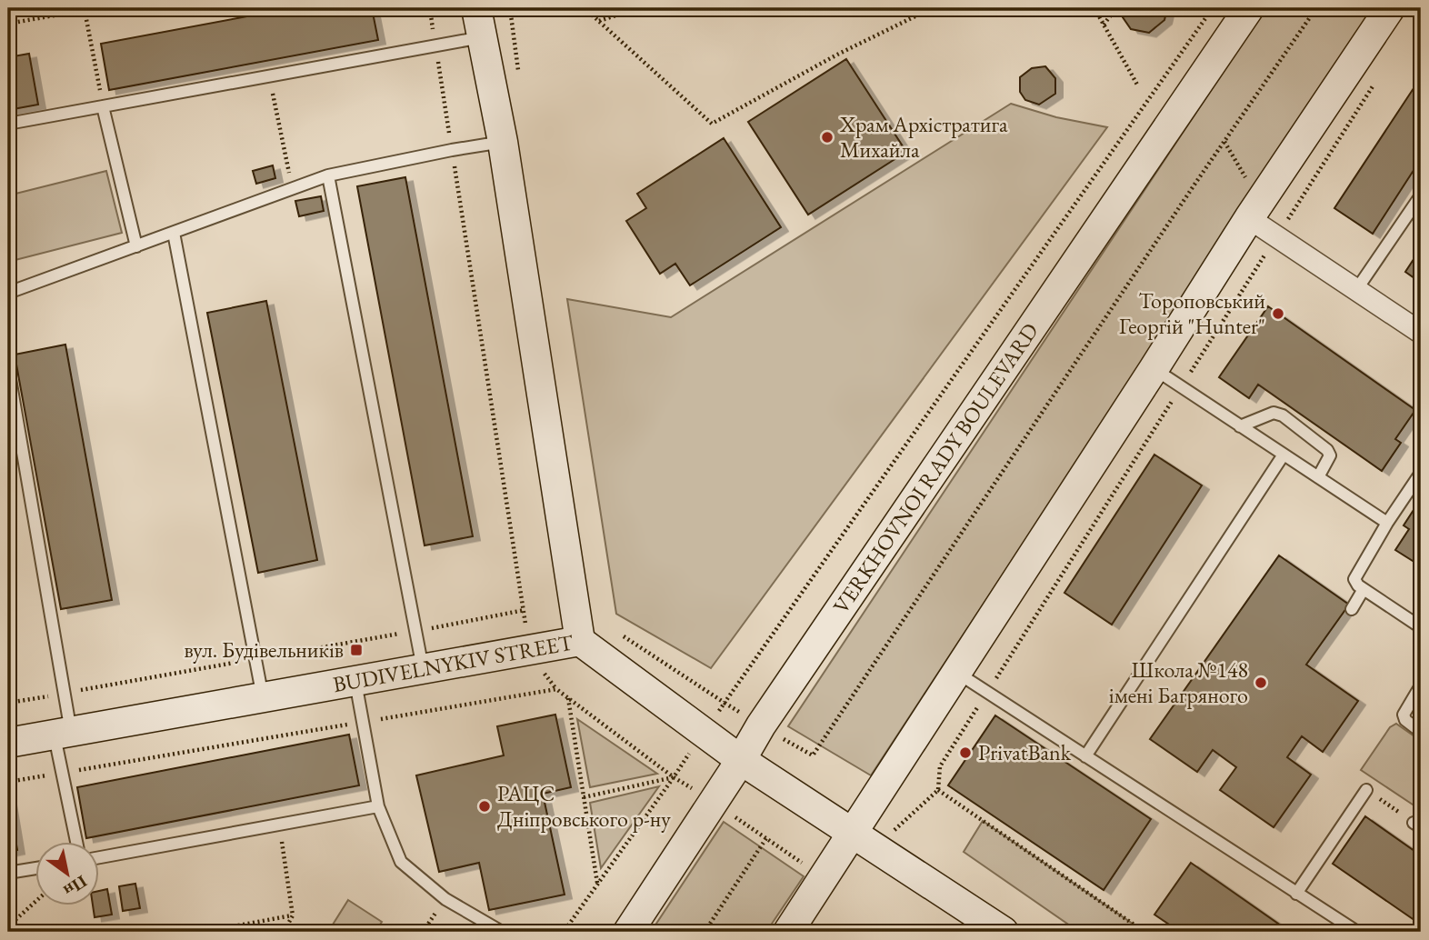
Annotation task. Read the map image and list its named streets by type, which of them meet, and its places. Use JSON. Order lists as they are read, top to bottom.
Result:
{
  "streets": {
    "main road": ["VERKHOVNOI RADY BOULEVARD", "BUDIVELNYKIV STREET"]
  },
  "crossings": [
    ["VERKHOVNOI RADY BOULEVARD", "BUDIVELNYKIV STREET"]
  ],
  "places": {
    "other": [
      "Храм Архістратига Михайла",
      "Тороповський Георгій \"Hunter\"",
      "Школа №148 імені Багряного",
      "PrivatBank",
      "РАЦС Дніпровського р-ну"
    ],
    "transit": ["вул. Будівельників"]
  },
  "north": "bottom right"
}
